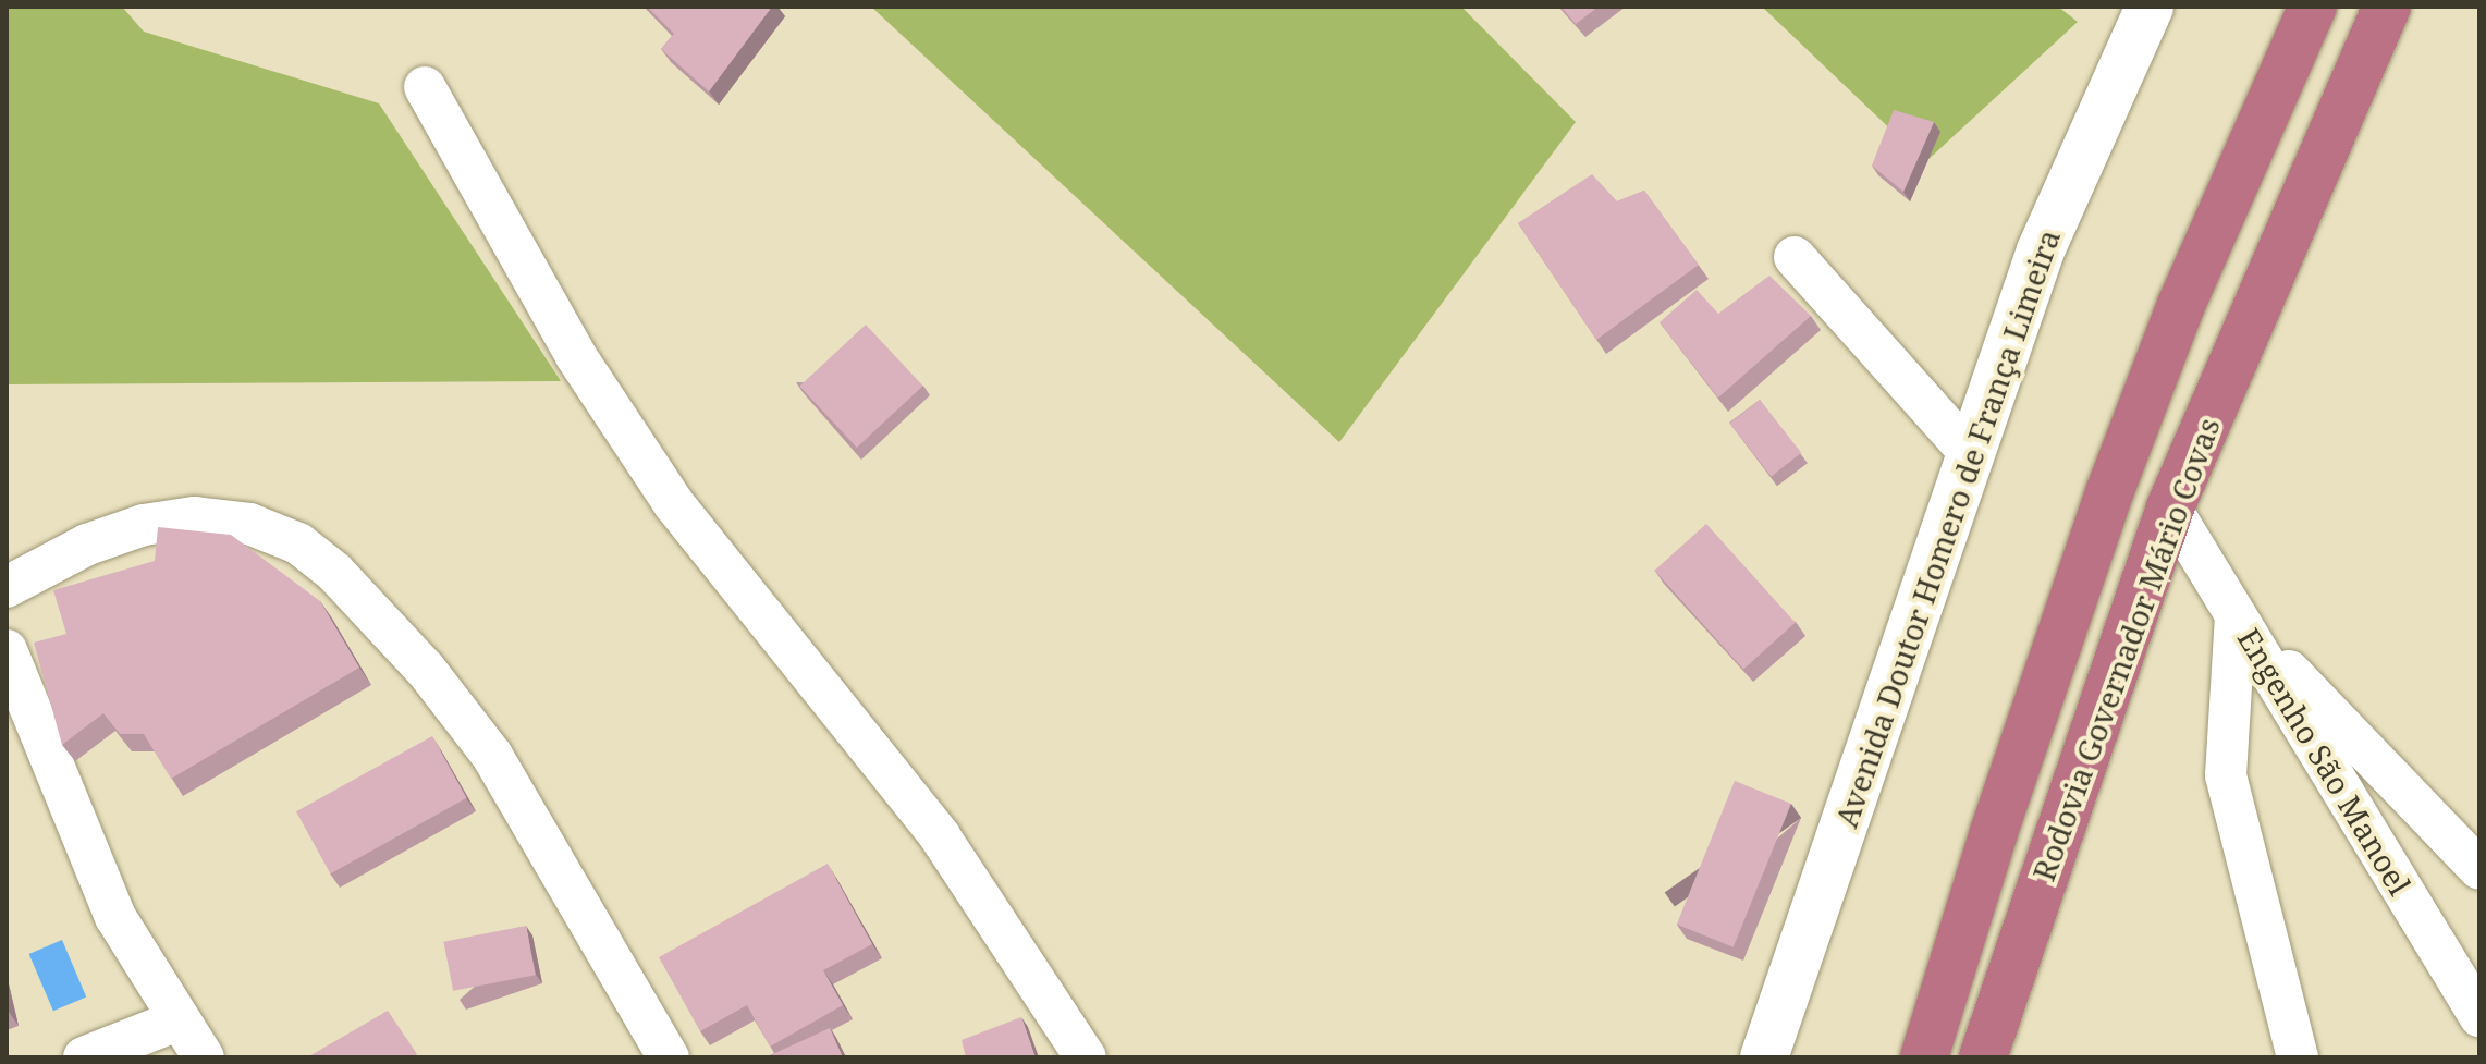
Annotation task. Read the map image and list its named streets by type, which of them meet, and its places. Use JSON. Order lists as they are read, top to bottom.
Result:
{
  "streets": {
    "highway": ["Rodovia Governador Mário Covas"],
    "main road": ["Avenida Doutor Homero de França Limeira"],
    "street": ["Engenho São Manoel"]
  },
  "crossings": [
    ["Rodovia Governador Mário Covas", "Engenho São Manoel"]
  ]
}
